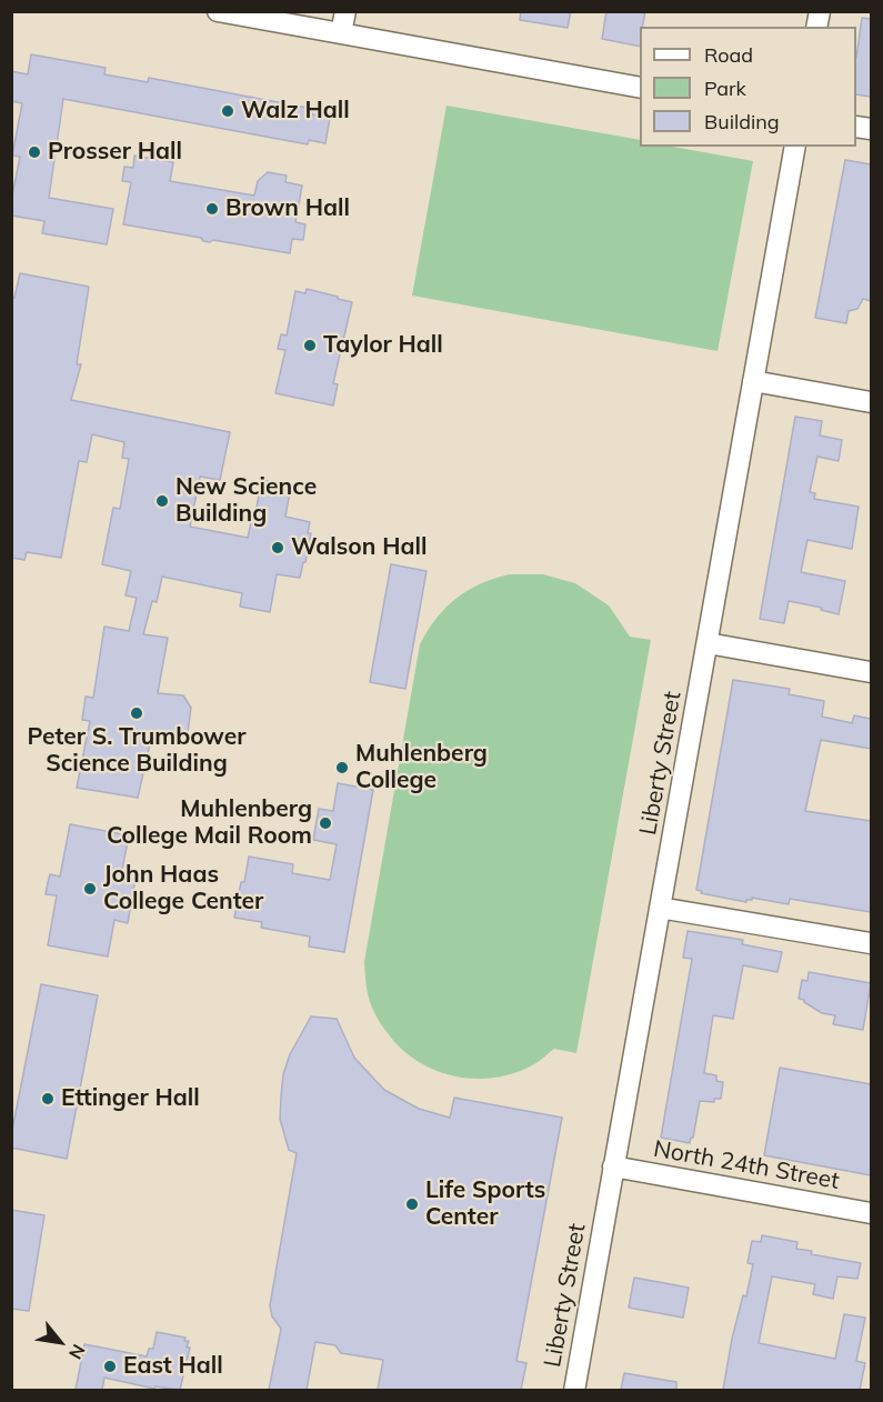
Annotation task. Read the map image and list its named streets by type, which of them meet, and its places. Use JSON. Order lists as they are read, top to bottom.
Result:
{
  "streets": {
    "street": ["Liberty Street", "North 24th Street"]
  },
  "crossings": [
    ["Liberty Street", "North 24th Street"]
  ],
  "places": [
    "Walz Hall",
    "Prosser Hall",
    "Brown Hall",
    "Taylor Hall",
    "New Science Building",
    "Walson Hall",
    "Peter S. Trumbower Science Building",
    "Muhlenberg College",
    "Muhlenberg College Mail Room",
    "John Haas College Center",
    "Ettinger Hall",
    "Life Sports Center",
    "East Hall"
  ],
  "legend": ["Road", "Park", "Building"],
  "north": "bottom right"
}
